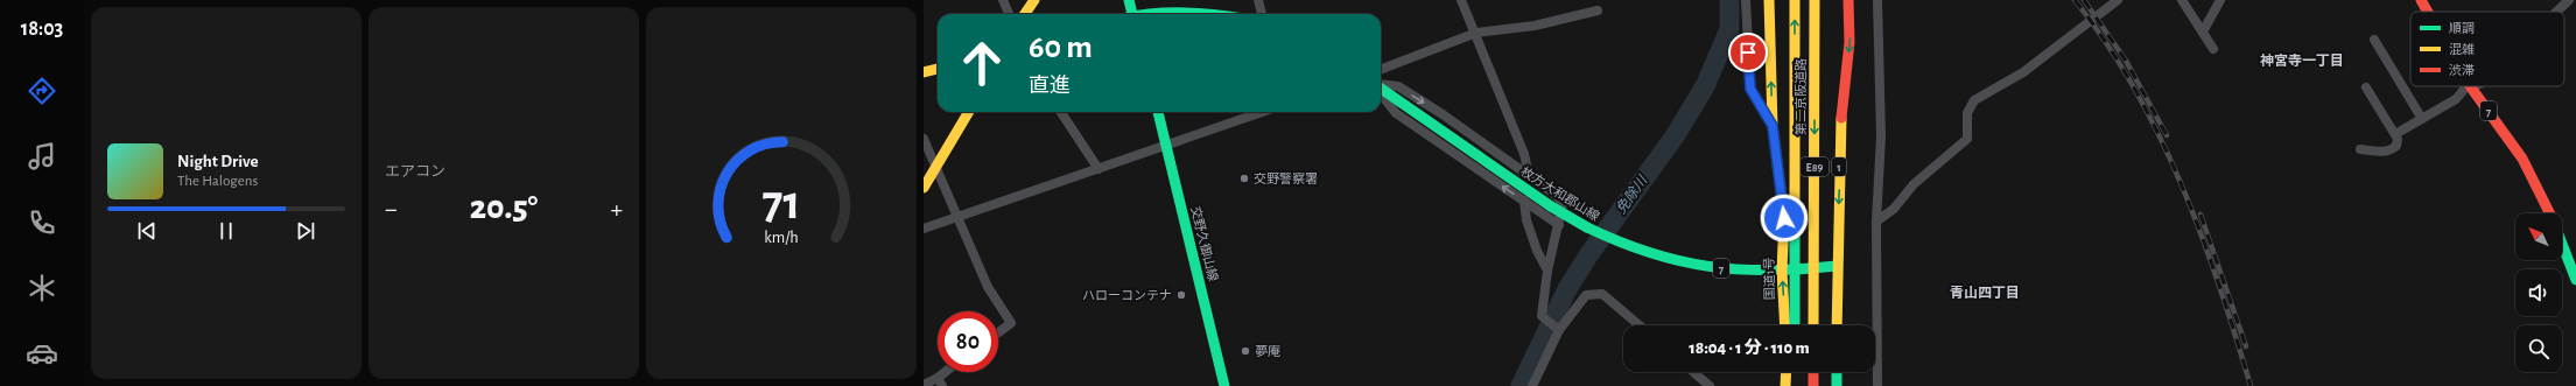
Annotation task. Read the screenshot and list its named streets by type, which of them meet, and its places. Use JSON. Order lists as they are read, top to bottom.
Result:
{
  "streets": {
    "main road": [
      "第二京阪道路",
      "7",
      "E89",
      "1",
      "枚方大和郡山線",
      "交野久御山線",
      "国道1号"
    ]
  },
  "crossings": [
    ["1", "枚方大和郡山線"],
    ["枚方大和郡山線", "国道1号"]
  ],
  "districts": ["神宮寺一丁目", "青山四丁目"],
  "water": ["免除川"],
  "places": ["交野警察署", "ハローコンテナ", "夢庵"],
  "legend": ["順調", "混雑", "渋滞"],
  "north": "top left",
  "page": {
    "tabs": "18:03",
    "tile": "エアコン",
    "turn": ["60 m", "直進"],
    "song": ["Night Drive", "The Halogens"],
    "heat": ["−", "20.5°", "+"],
    "limit": "80",
    "trip": "18:04 · 1 分 · 110 m",
    "gauge": ["71", "km/h"]
  }
}
